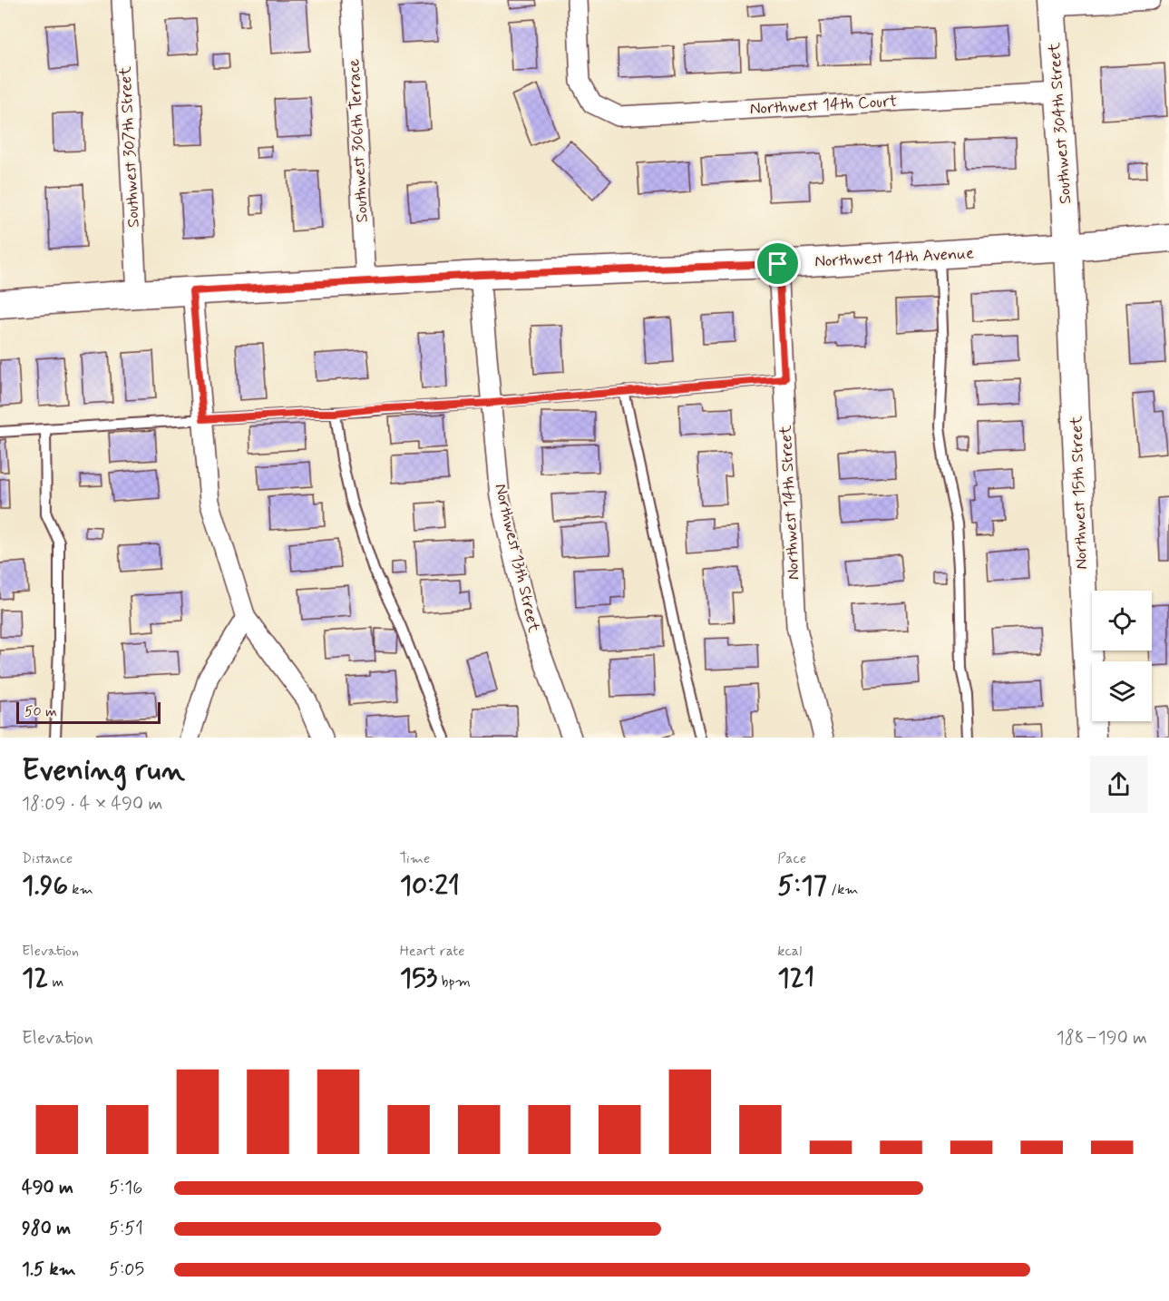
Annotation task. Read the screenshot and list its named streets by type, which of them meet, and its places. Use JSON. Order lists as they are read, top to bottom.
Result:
{
  "streets": {
    "street": [
      "Northwest 14th Court",
      "Southwest 304th Street",
      "Southwest 306th Terrace",
      "Southwest 307th Street",
      "Northwest 14th Avenue",
      "Northwest 15th Street",
      "Northwest 14th Street",
      "Northwest 13th Street"
    ]
  },
  "crossings": [
    ["Northwest 14th Court", "Southwest 304th Street"],
    ["Southwest 304th Street", "Northwest 14th Avenue"],
    ["Southwest 304th Street", "Northwest 15th Street"],
    ["Southwest 306th Terrace", "Northwest 14th Avenue"],
    ["Southwest 307th Street", "Northwest 14th Avenue"],
    ["Northwest 14th Avenue", "Northwest 15th Street"],
    ["Northwest 14th Avenue", "Northwest 14th Street"],
    ["Northwest 14th Avenue", "Northwest 13th Street"]
  ],
  "scale_bar": "50 m",
  "page": {
    "scale": "50 m",
    "heading": ["Evening run", "18:09 · 4 × 490 m"],
    "stats": [
      ["Distance", "1.96 km"],
      ["Time", "10:21"],
      ["Pace", "5:17 /km"],
      ["Elevation", "12 m"],
      ["Heart rate", "153 bpm"],
      ["kcal", "121"]
    ],
    "chart": ["Elevation", "188–190 m"],
    "list": [
      {
        "name": "490 m",
        "note": "5:16"
      },
      {
        "name": "980 m",
        "note": "5:51"
      },
      {
        "name": "1.5 km",
        "note": "5:05"
      }
    ]
  }
}
